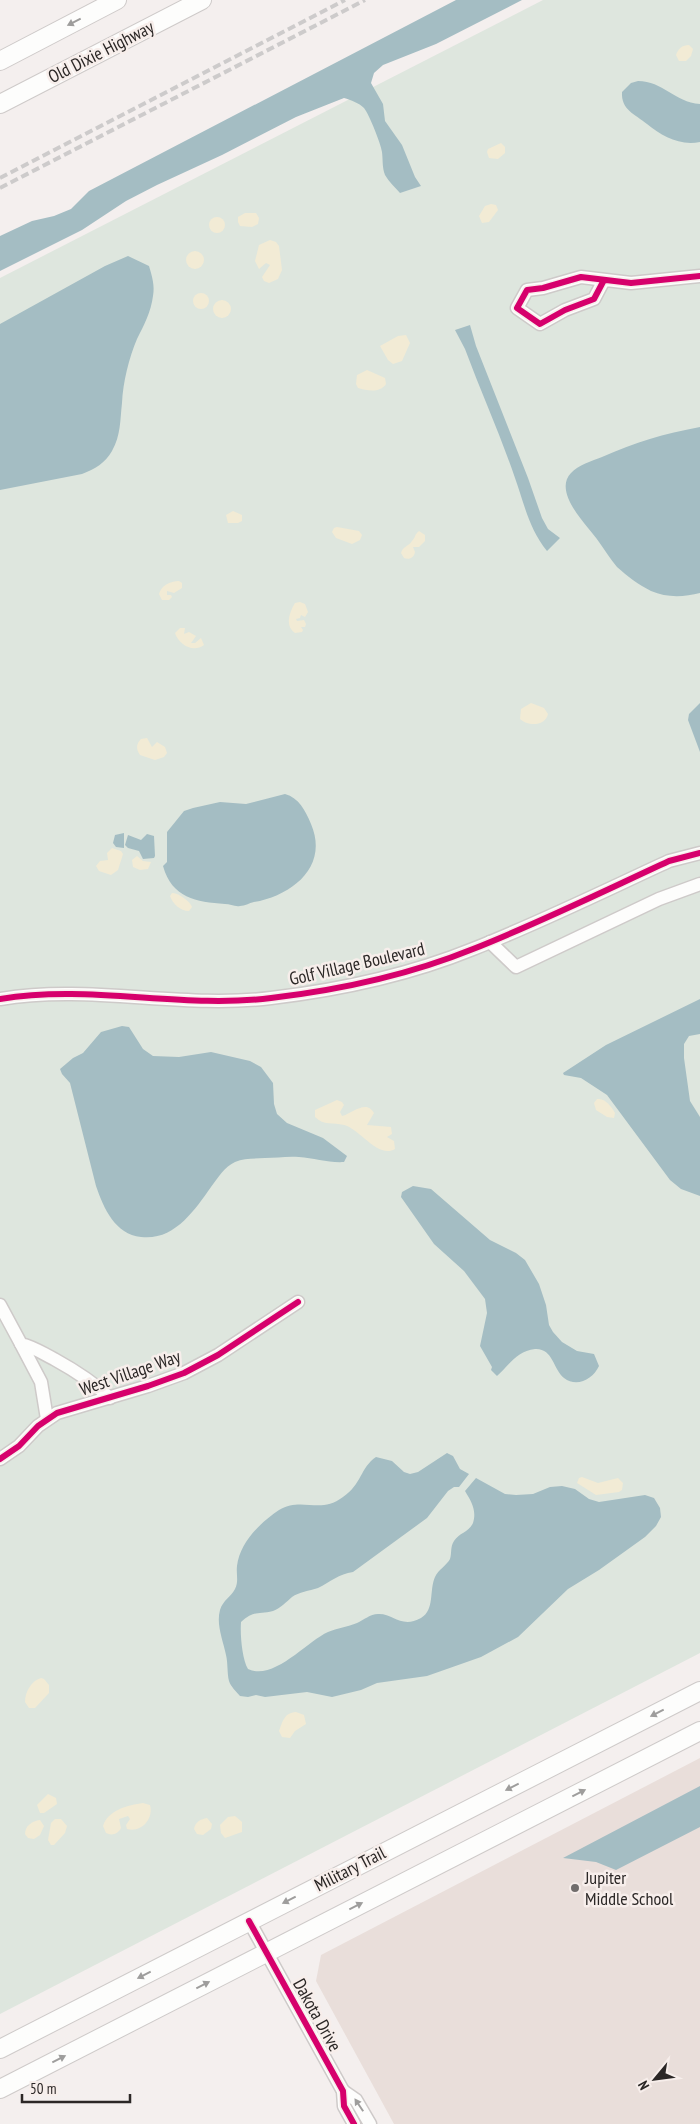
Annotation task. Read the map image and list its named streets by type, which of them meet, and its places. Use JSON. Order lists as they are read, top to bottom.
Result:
{
  "streets": {
    "main road": ["Old Dixie Highway", "Military Trail"],
    "street": ["Golf Village Boulevard", "West Village Way", "Dakota Drive"]
  },
  "crossings": [
    ["Military Trail", "Dakota Drive"]
  ],
  "places": ["Jupiter Middle School"],
  "scale_bar": "50 m",
  "north": "bottom left"
}
